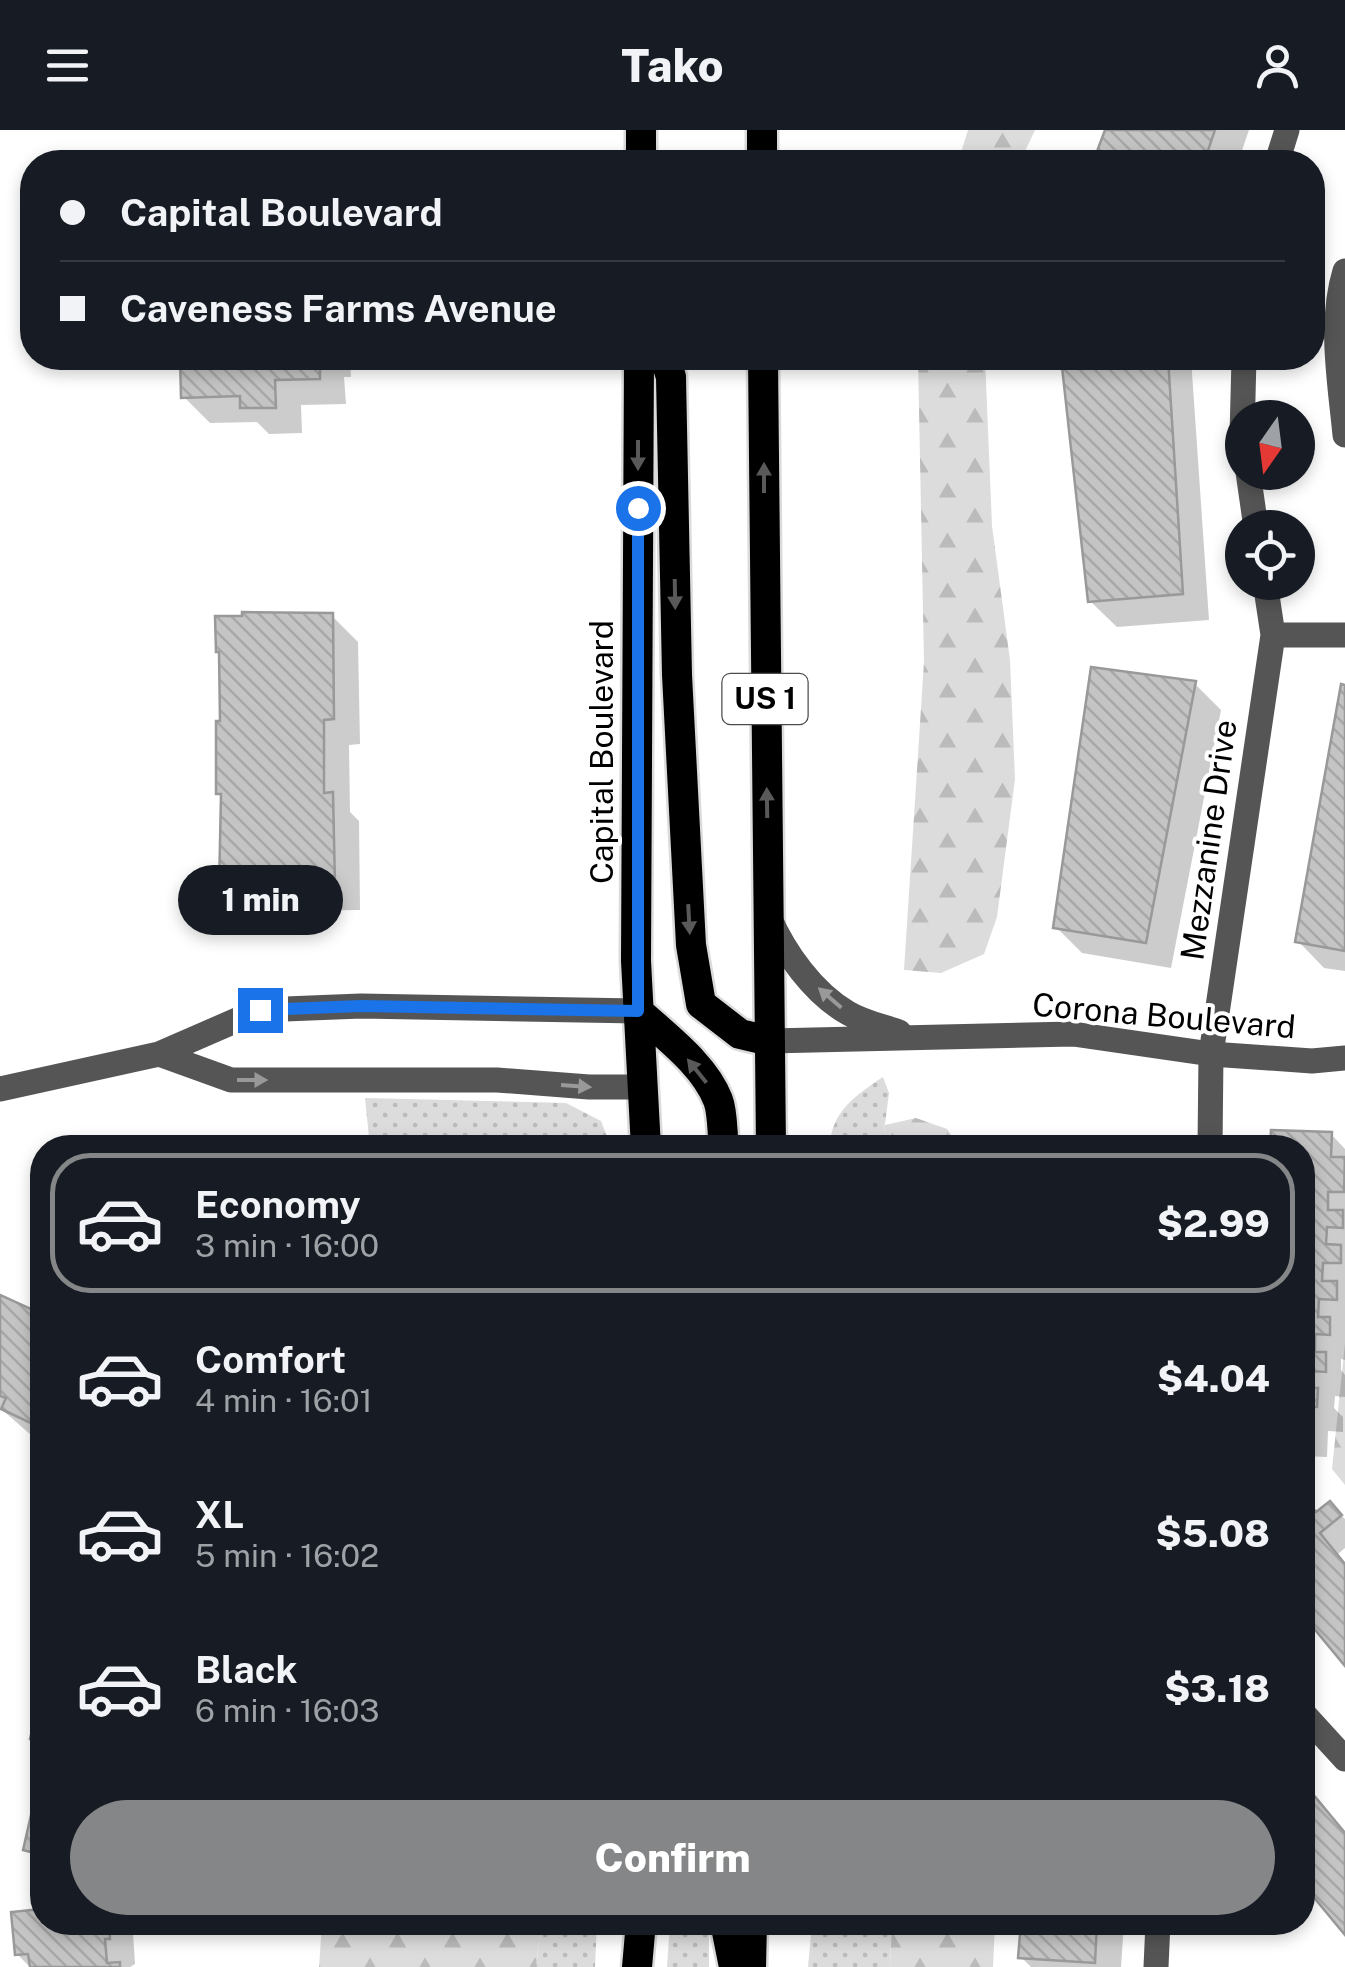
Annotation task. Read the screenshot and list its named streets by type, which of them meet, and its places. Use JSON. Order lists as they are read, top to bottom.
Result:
{
  "streets": {
    "highway": ["US 1", "Capital Boulevard"],
    "street": ["Mezzanine Drive", "Corona Boulevard"]
  },
  "crossings": [
    ["US 1", "Corona Boulevard"],
    ["Mezzanine Drive", "Corona Boulevard"]
  ],
  "north": "bottom",
  "page": {
    "header": "Tako",
    "banner": ["Capital Boulevard", "Caveness Farms Avenue"],
    "bubble": "1 min",
    "list": [
      {
        "name": "Economy",
        "note": "3 min · 16:00",
        "value": "$2.99"
      },
      {
        "name": "Comfort",
        "note": "4 min · 16:01",
        "value": "$4.04"
      },
      {
        "name": "XL",
        "note": "5 min · 16:02",
        "value": "$5.08"
      },
      {
        "name": "Black",
        "note": "6 min · 16:03",
        "value": "$3.18"
      }
    ],
    "buttons": "Confirm"
  }
}
